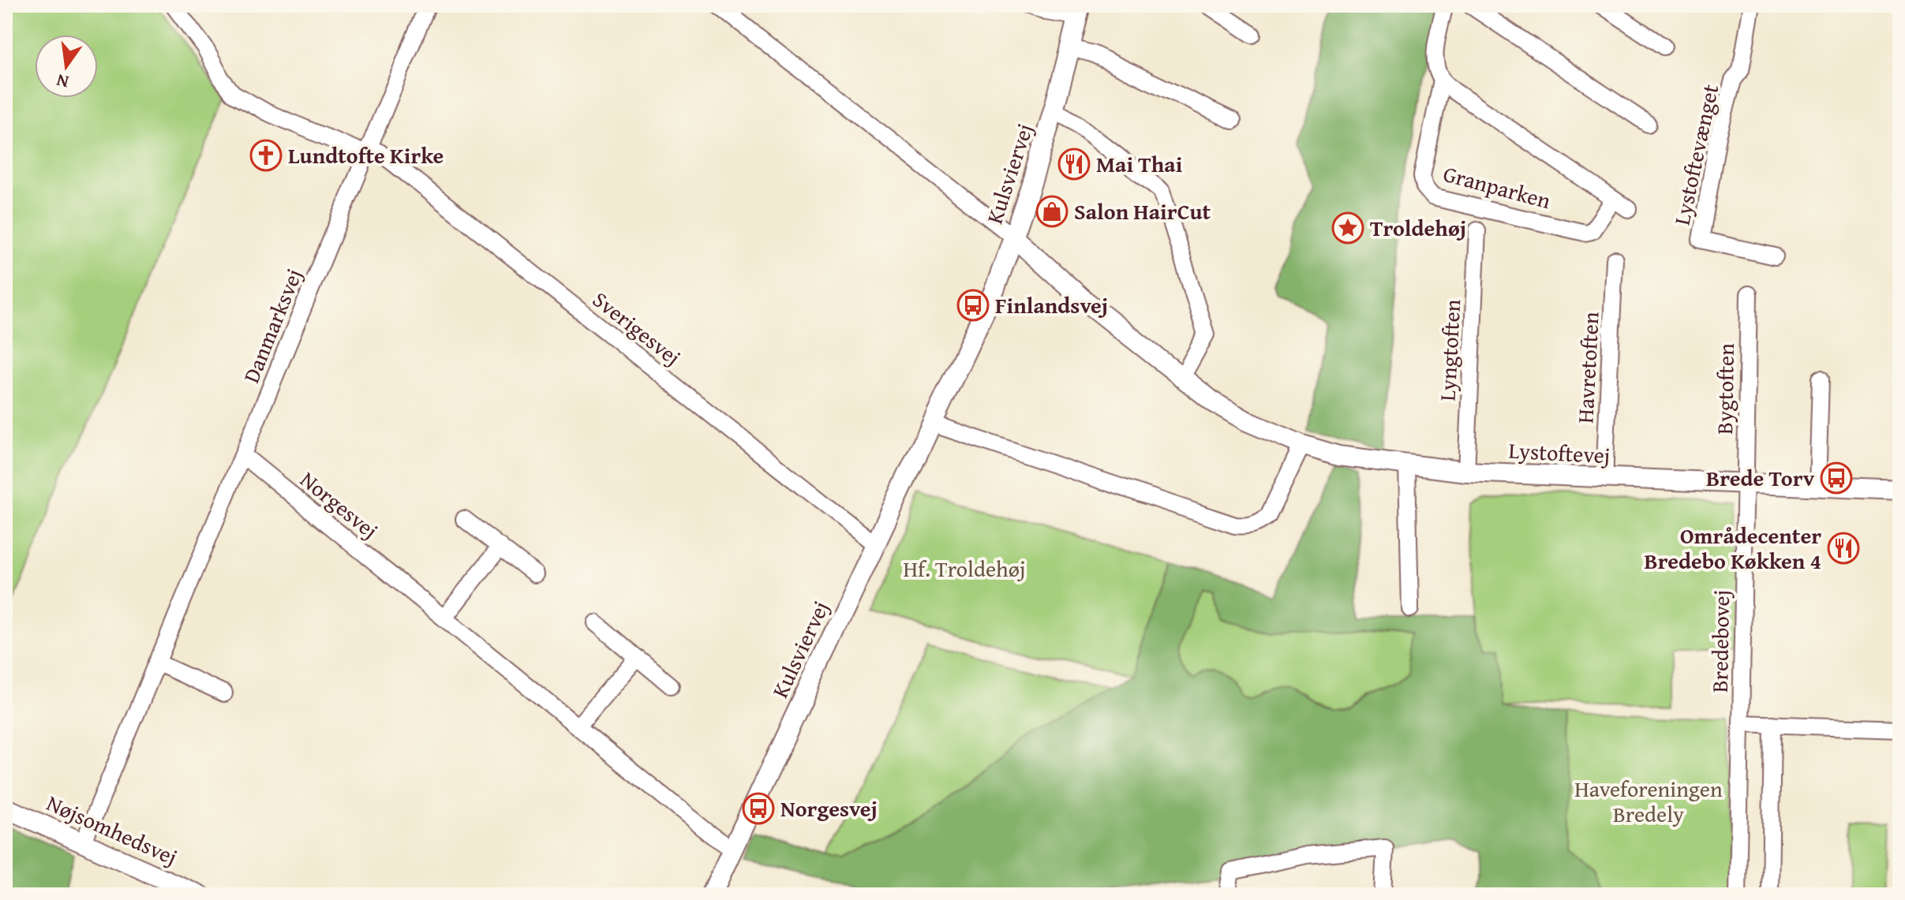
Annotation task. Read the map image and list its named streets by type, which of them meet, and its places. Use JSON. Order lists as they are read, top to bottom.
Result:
{
  "streets": {
    "street": [
      "Lystoftevænget",
      "Kulsviervej",
      "Granparken",
      "Danmarksvej",
      "Sverigesvej",
      "Lyngtoften",
      "Havretoften",
      "Bygtoften",
      "Lystoftevej",
      "Norgesvej",
      "Bredebovej",
      "Nøjsomhedsvej"
    ]
  },
  "crossings": [
    ["Kulsviervej", "Sverigesvej"],
    ["Kulsviervej", "Lystoftevej"],
    ["Kulsviervej", "Norgesvej"],
    ["Danmarksvej", "Sverigesvej"],
    ["Danmarksvej", "Norgesvej"],
    ["Danmarksvej", "Nøjsomhedsvej"],
    ["Lyngtoften", "Lystoftevej"],
    ["Havretoften", "Lystoftevej"],
    ["Bygtoften", "Lystoftevej"],
    ["Bygtoften", "Bredebovej"],
    ["Lystoftevej", "Bredebovej"]
  ],
  "parks": ["Hf. Troldehøj", "Haveforeningen Bredely"],
  "places": {
    "church": ["Lundtofte Kirke"],
    "restaurant": ["Mai Thai", "Områdecenter Bredebo Køkken 4"],
    "shop": ["Salon HairCut"],
    "place": ["Troldehøj"],
    "bus stop": ["Finlandsvej", "Brede Torv", "Norgesvej"]
  },
  "north": "bottom"
}
